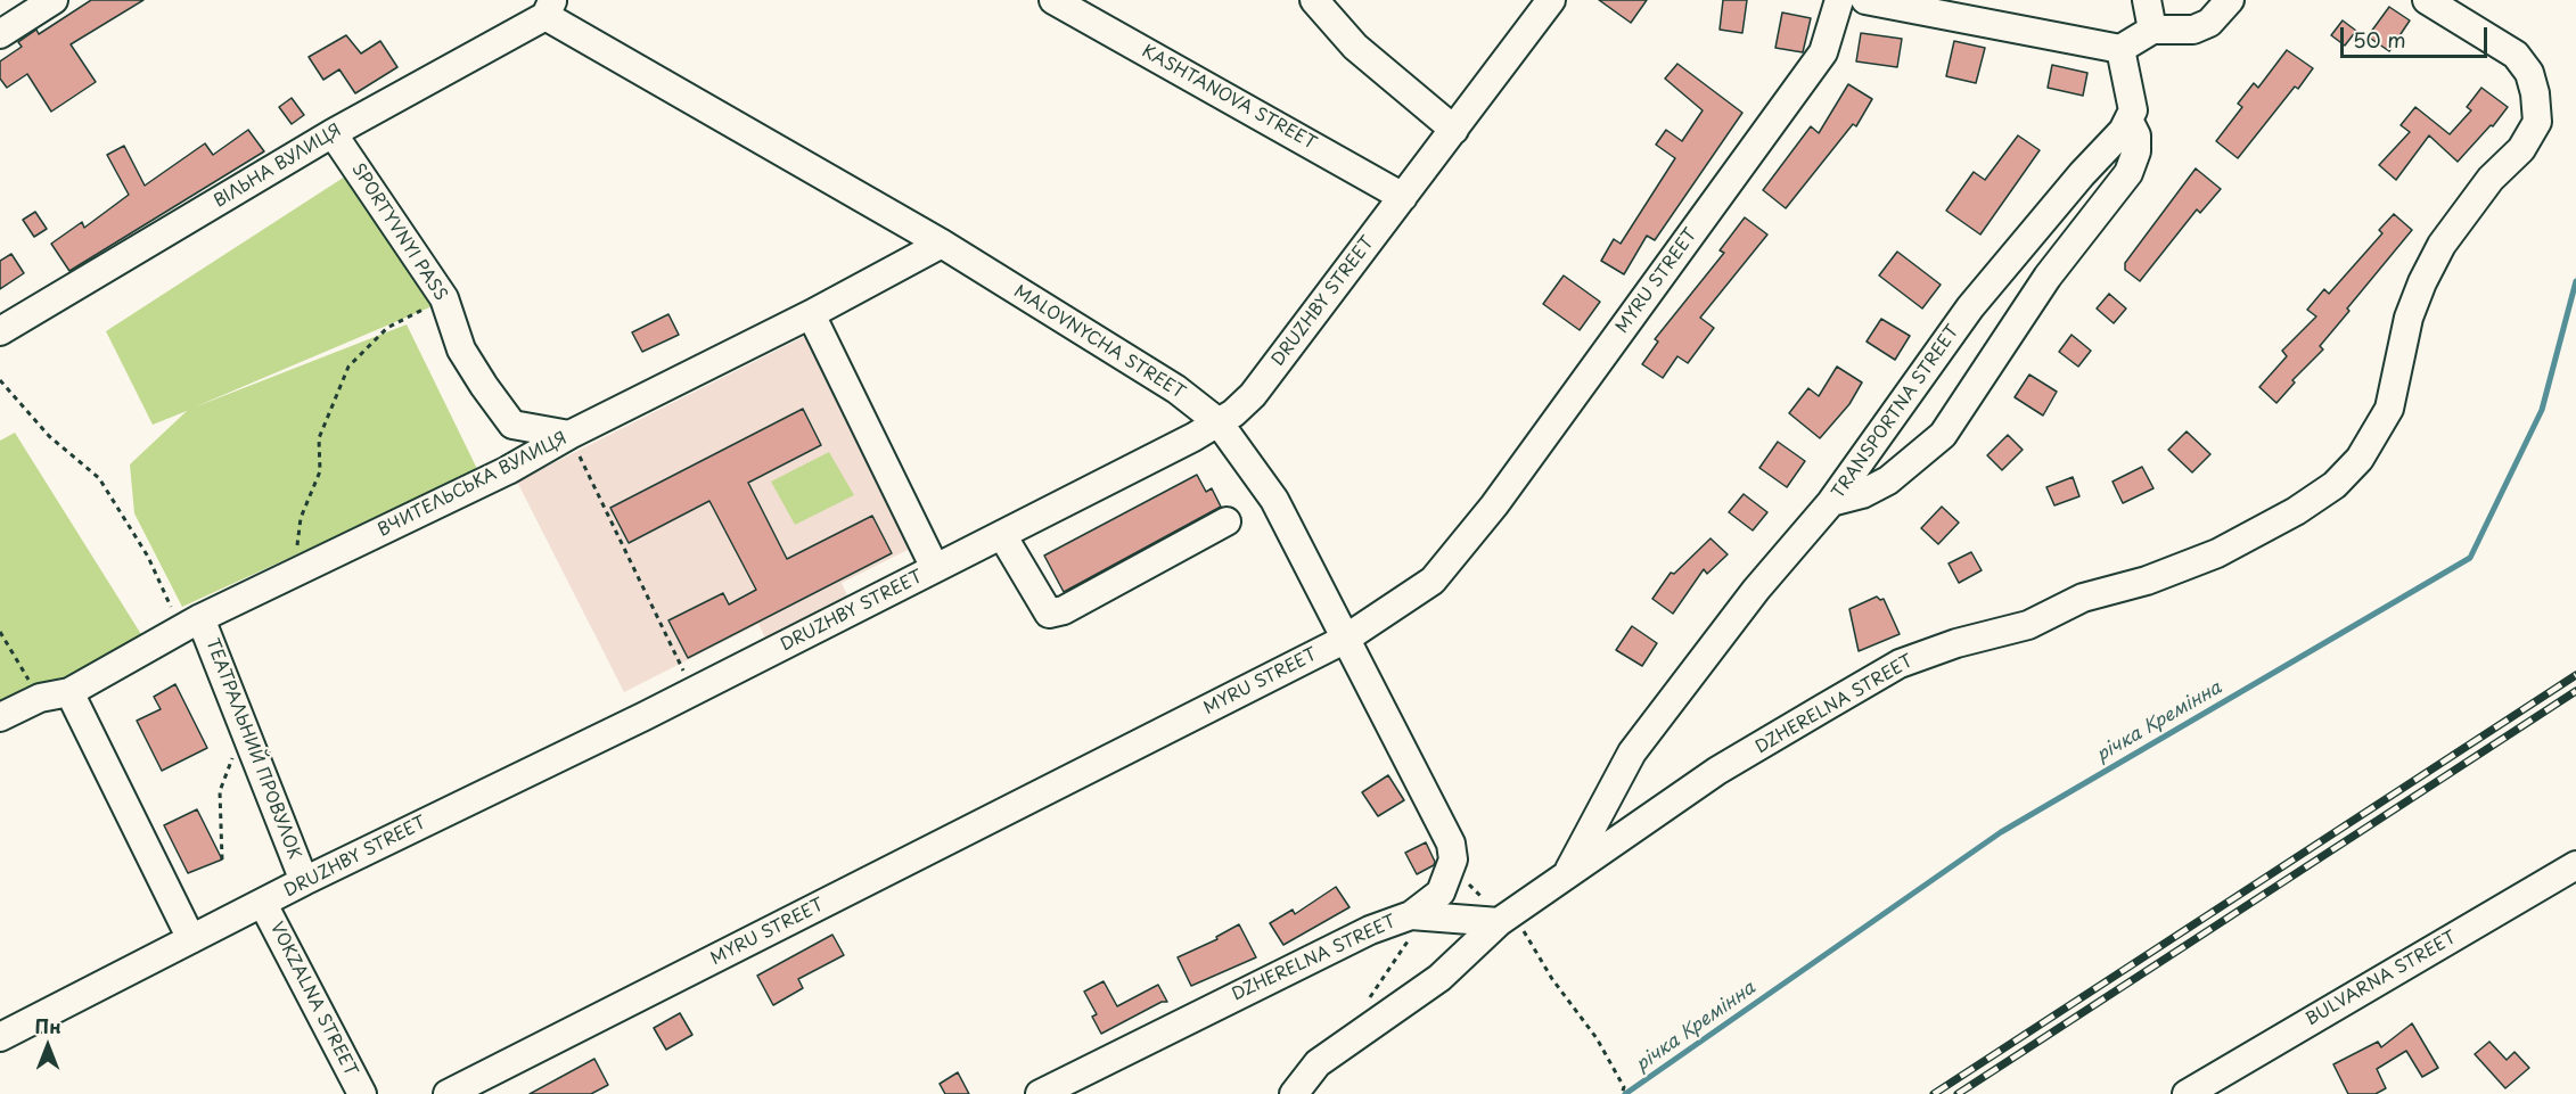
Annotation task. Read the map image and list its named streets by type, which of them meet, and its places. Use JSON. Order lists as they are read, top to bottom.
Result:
{
  "streets": {
    "street": [
      "KASHTANOVA STREET",
      "ВІЛЬНА ВУЛИЦЯ",
      "SPORTYVNYI PASS",
      "MYRU STREET",
      "DRUZHBY STREET",
      "MALOVNYCHA STREET",
      "TRANSPORTNA STREET",
      "ВЧИТЕЛЬСЬКА ВУЛИЦЯ",
      "DZHERELNA STREET",
      "ТЕАТРАЛЬНИЙ ПРОВУЛОК",
      "BULVARNA STREET",
      "VOKZALNA STREET"
    ]
  },
  "crossings": [
    ["KASHTANOVA STREET", "DRUZHBY STREET"],
    ["ВІЛЬНА ВУЛИЦЯ", "SPORTYVNYI PASS"],
    ["ВІЛЬНА ВУЛИЦЯ", "MALOVNYCHA STREET"],
    ["SPORTYVNYI PASS", "ВЧИТЕЛЬСЬКА ВУЛИЦЯ"],
    ["MYRU STREET", "MALOVNYCHA STREET"],
    ["DRUZHBY STREET", "MALOVNYCHA STREET"],
    ["DRUZHBY STREET", "ТЕАТРАЛЬНИЙ ПРОВУЛОК"],
    ["DRUZHBY STREET", "VOKZALNA STREET"],
    ["MALOVNYCHA STREET", "ВЧИТЕЛЬСЬКА ВУЛИЦЯ"],
    ["TRANSPORTNA STREET", "DZHERELNA STREET"],
    ["ВЧИТЕЛЬСЬКА ВУЛИЦЯ", "ТЕАТРАЛЬНИЙ ПРОВУЛОК"]
  ],
  "water": ["річка Кремінна"],
  "scale_bar": "50 m",
  "north": "top"
}
